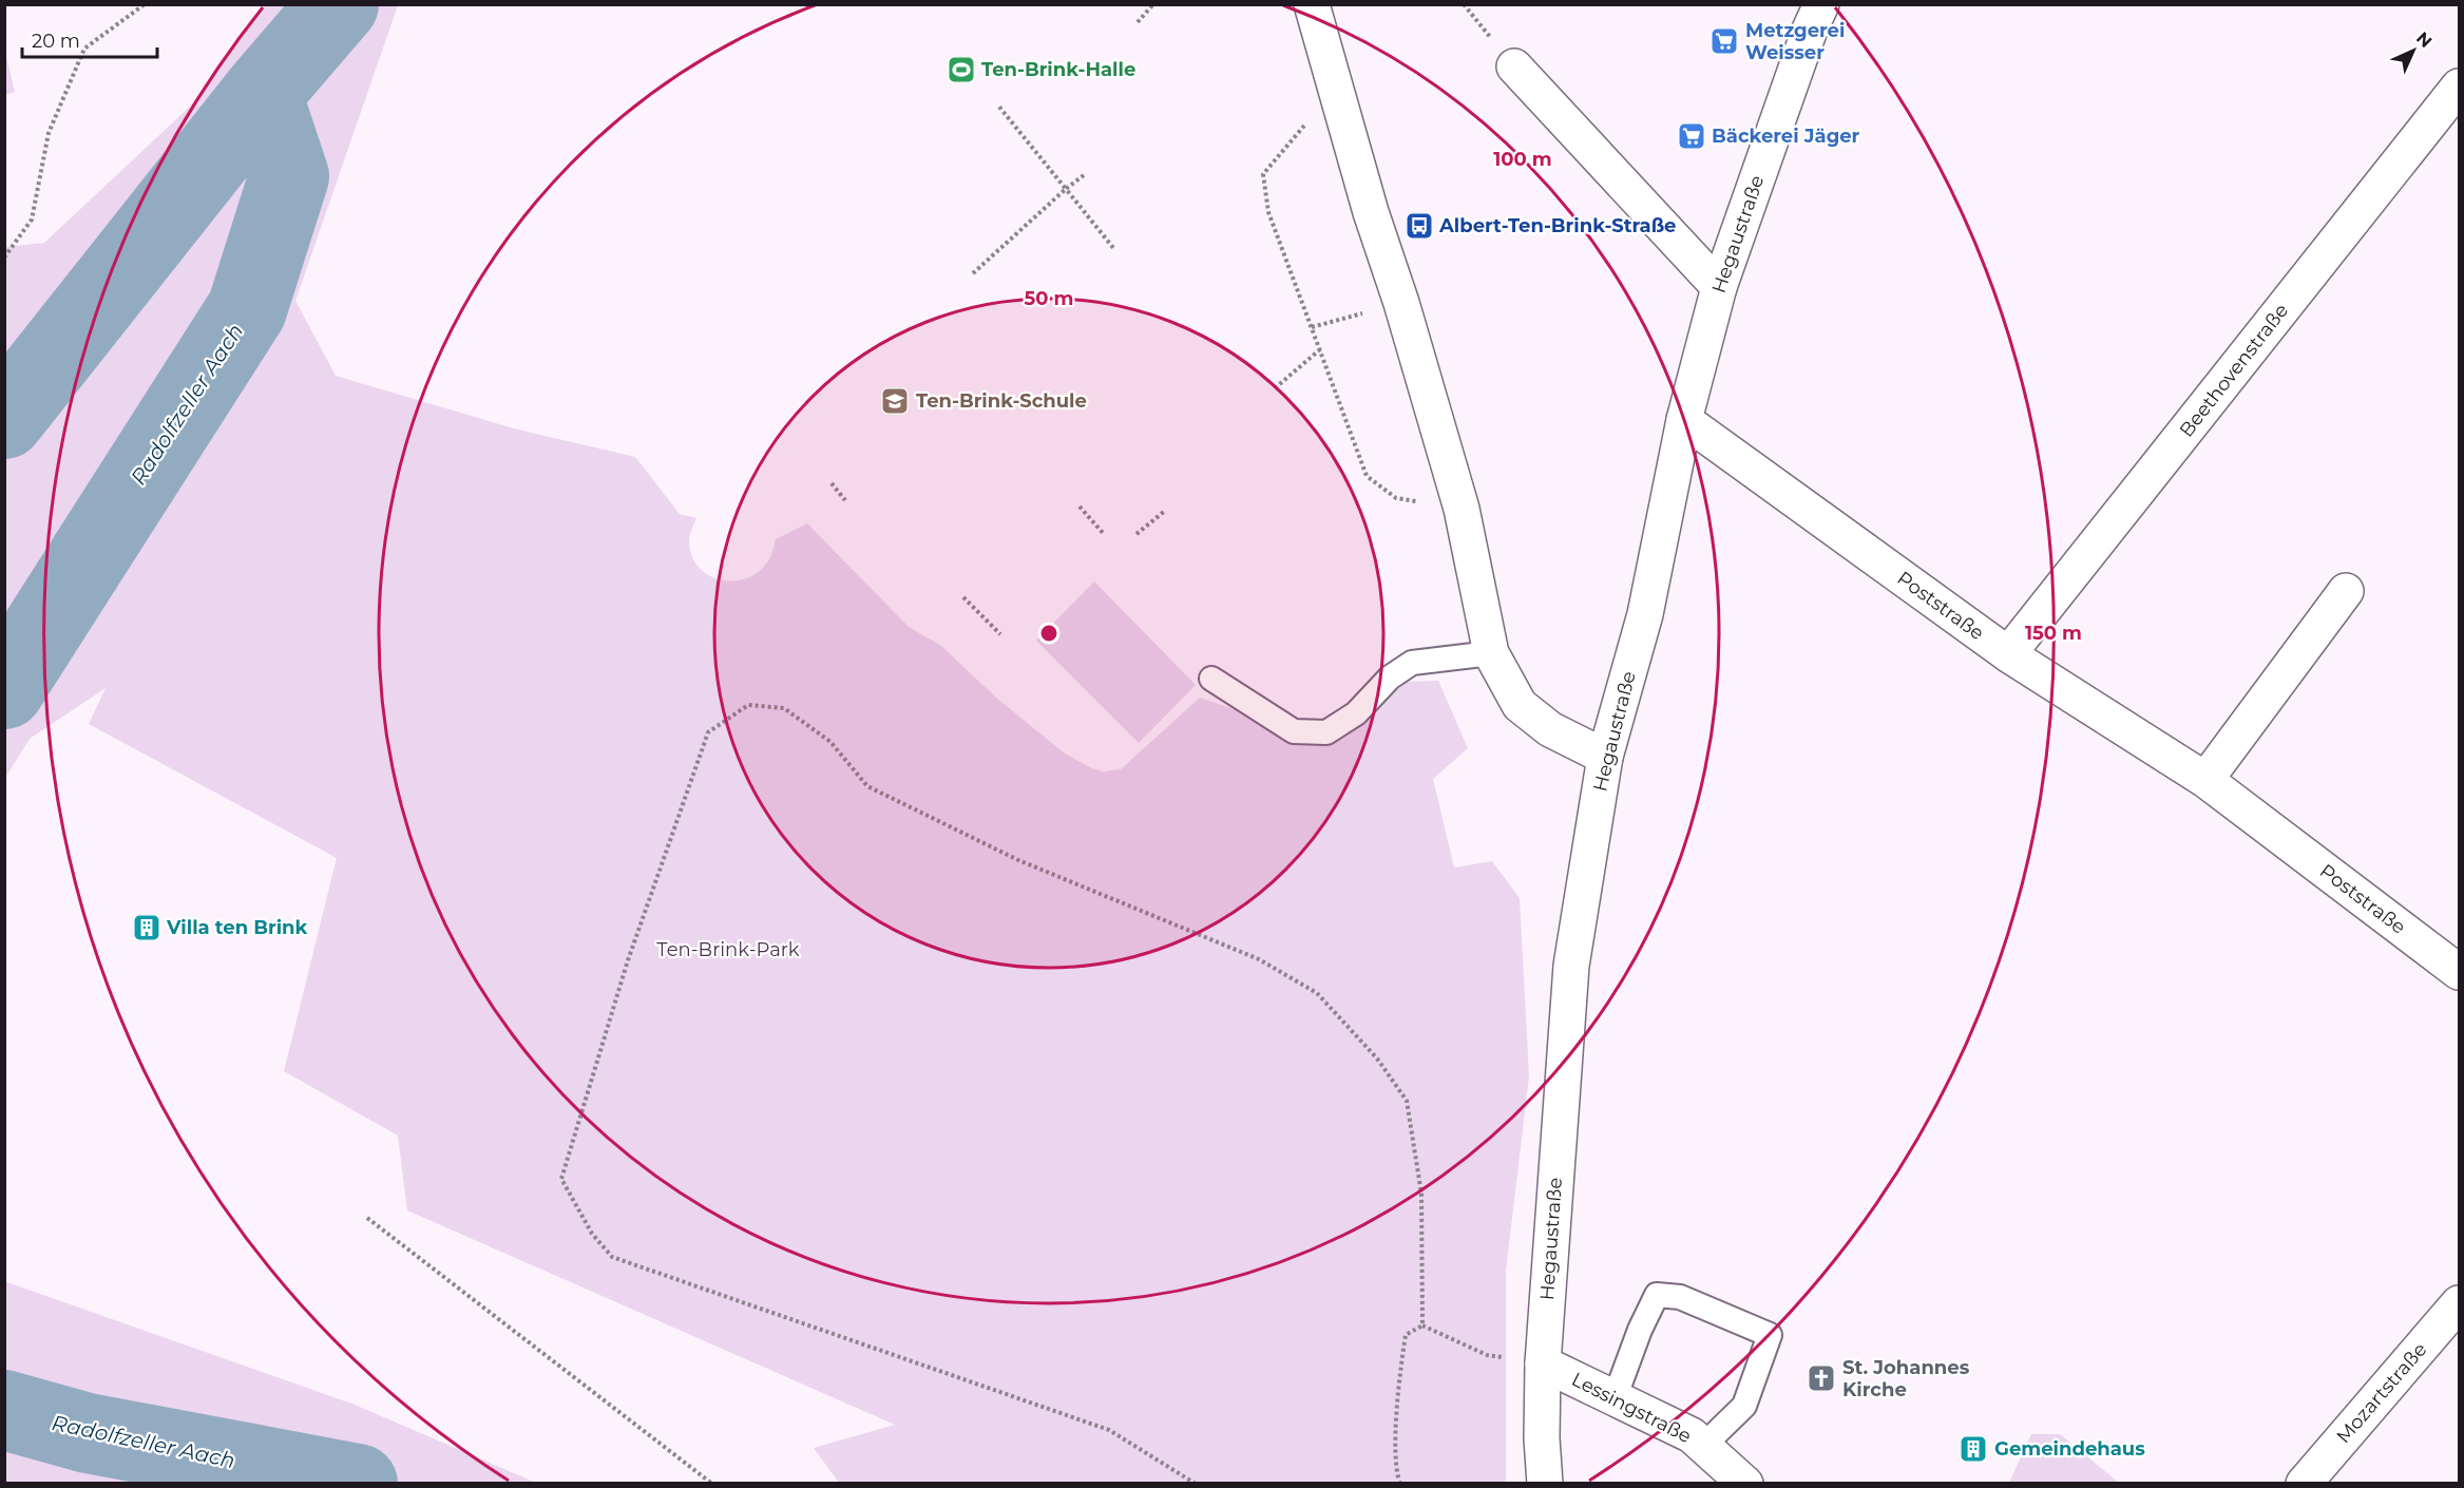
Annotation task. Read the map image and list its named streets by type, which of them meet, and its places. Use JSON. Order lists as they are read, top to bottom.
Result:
{
  "streets": {
    "street": [
      "Hegaustraße",
      "Beethovenstraße",
      "Poststraße",
      "Mozartstraße",
      "Lessingstraße"
    ]
  },
  "crossings": [
    ["Hegaustraße", "Poststraße"],
    ["Hegaustraße", "Lessingstraße"],
    ["Beethovenstraße", "Poststraße"]
  ],
  "water": ["Radolfzeller Aach"],
  "parks": ["Ten-Brink-Park"],
  "places": {
    "supermarket": ["Metzgerei Weisser", "Bäckerei Jäger"],
    "sports": ["Ten-Brink-Halle"],
    "bus stop": ["Albert-Ten-Brink-Straße"],
    "school or university": ["Ten-Brink-Schule"],
    "building": ["Villa ten Brink", "Gemeindehaus"],
    "church": ["St. Johannes Kirche"]
  },
  "scale_bar": "20 m",
  "north": "top right",
  "rings": ["100 m", "50 m", "150 m"]
}
